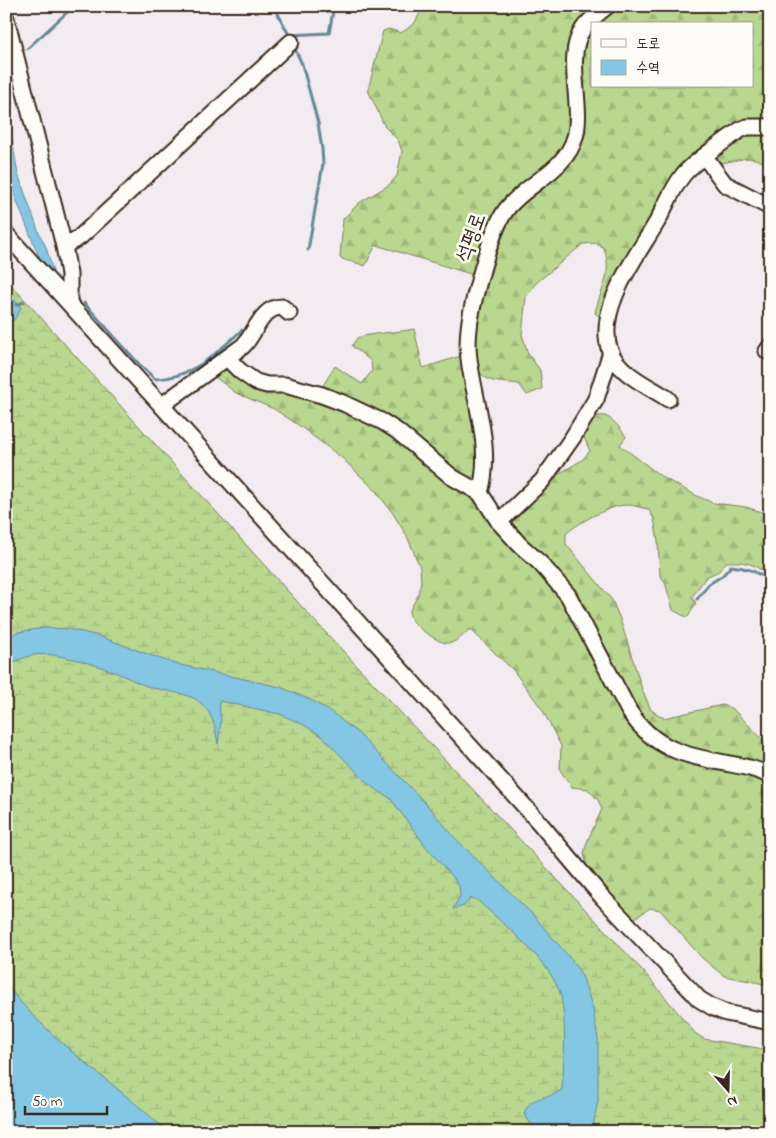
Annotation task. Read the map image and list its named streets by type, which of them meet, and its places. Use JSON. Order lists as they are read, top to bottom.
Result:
{
  "streets": {
    "street": ["석평로"]
  },
  "legend": ["도로", "수역"],
  "scale_bar": "50 m",
  "north": "bottom"
}
